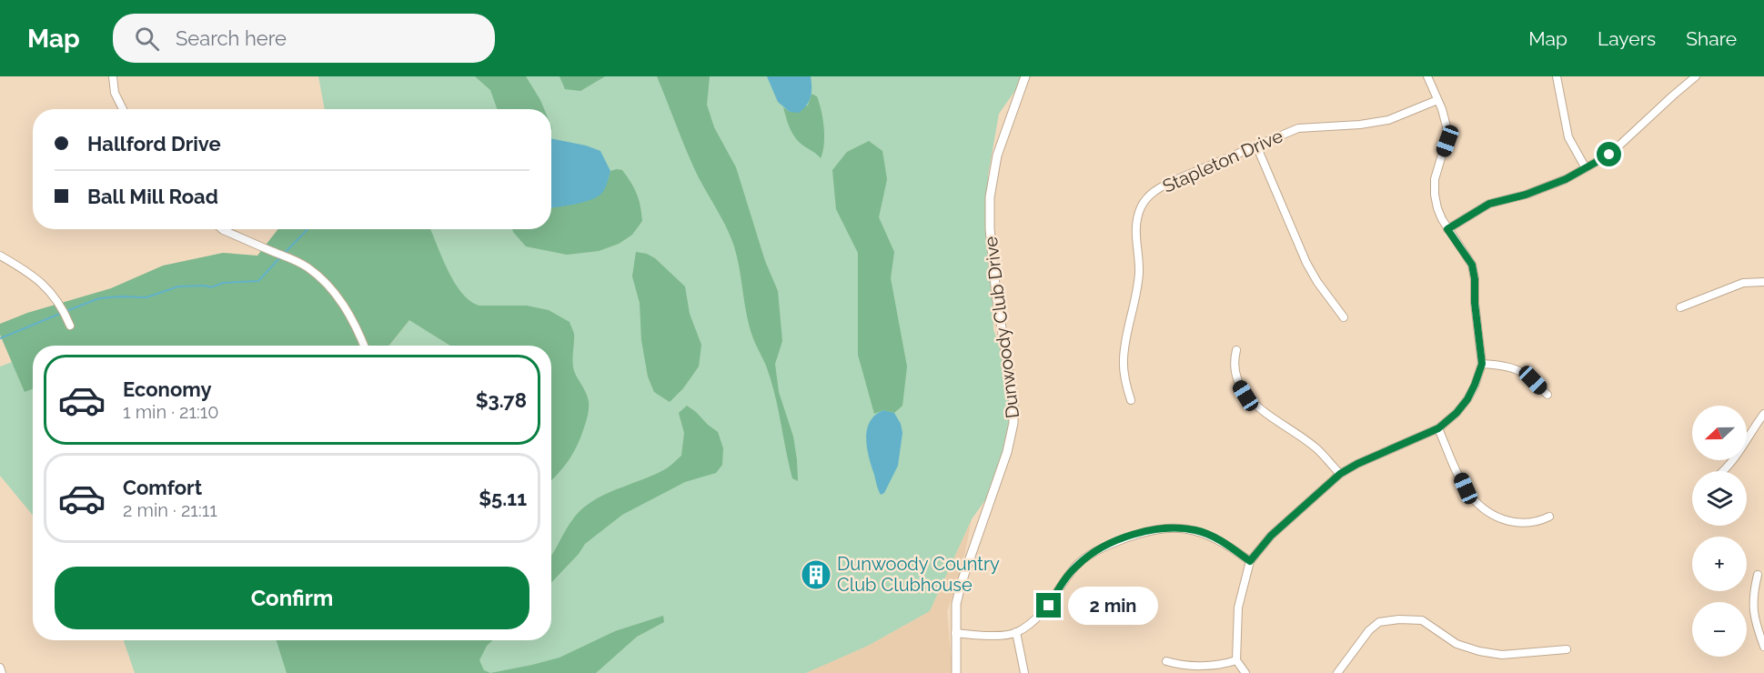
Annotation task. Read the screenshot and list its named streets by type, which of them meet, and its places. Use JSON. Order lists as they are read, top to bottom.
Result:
{
  "streets": {
    "street": ["Stapleton Drive", "Dunwoody Club Drive"]
  },
  "places": {
    "building": ["Dunwoody Country Club Clubhouse"]
  },
  "north": "left",
  "page": {
    "header": "Map",
    "search": "Search here",
    "nav": ["Map", "Layers", "Share"],
    "banner": ["Hallford Drive", "Ball Mill Road"],
    "list": [
      {
        "name": "Economy",
        "note": "1 min · 21:10",
        "value": "$3.78"
      },
      {
        "name": "Comfort",
        "note": "2 min · 21:11",
        "value": "$5.11"
      }
    ],
    "map_buttons": ["+", "−"],
    "buttons": "Confirm",
    "bubble": "2 min"
  }
}
